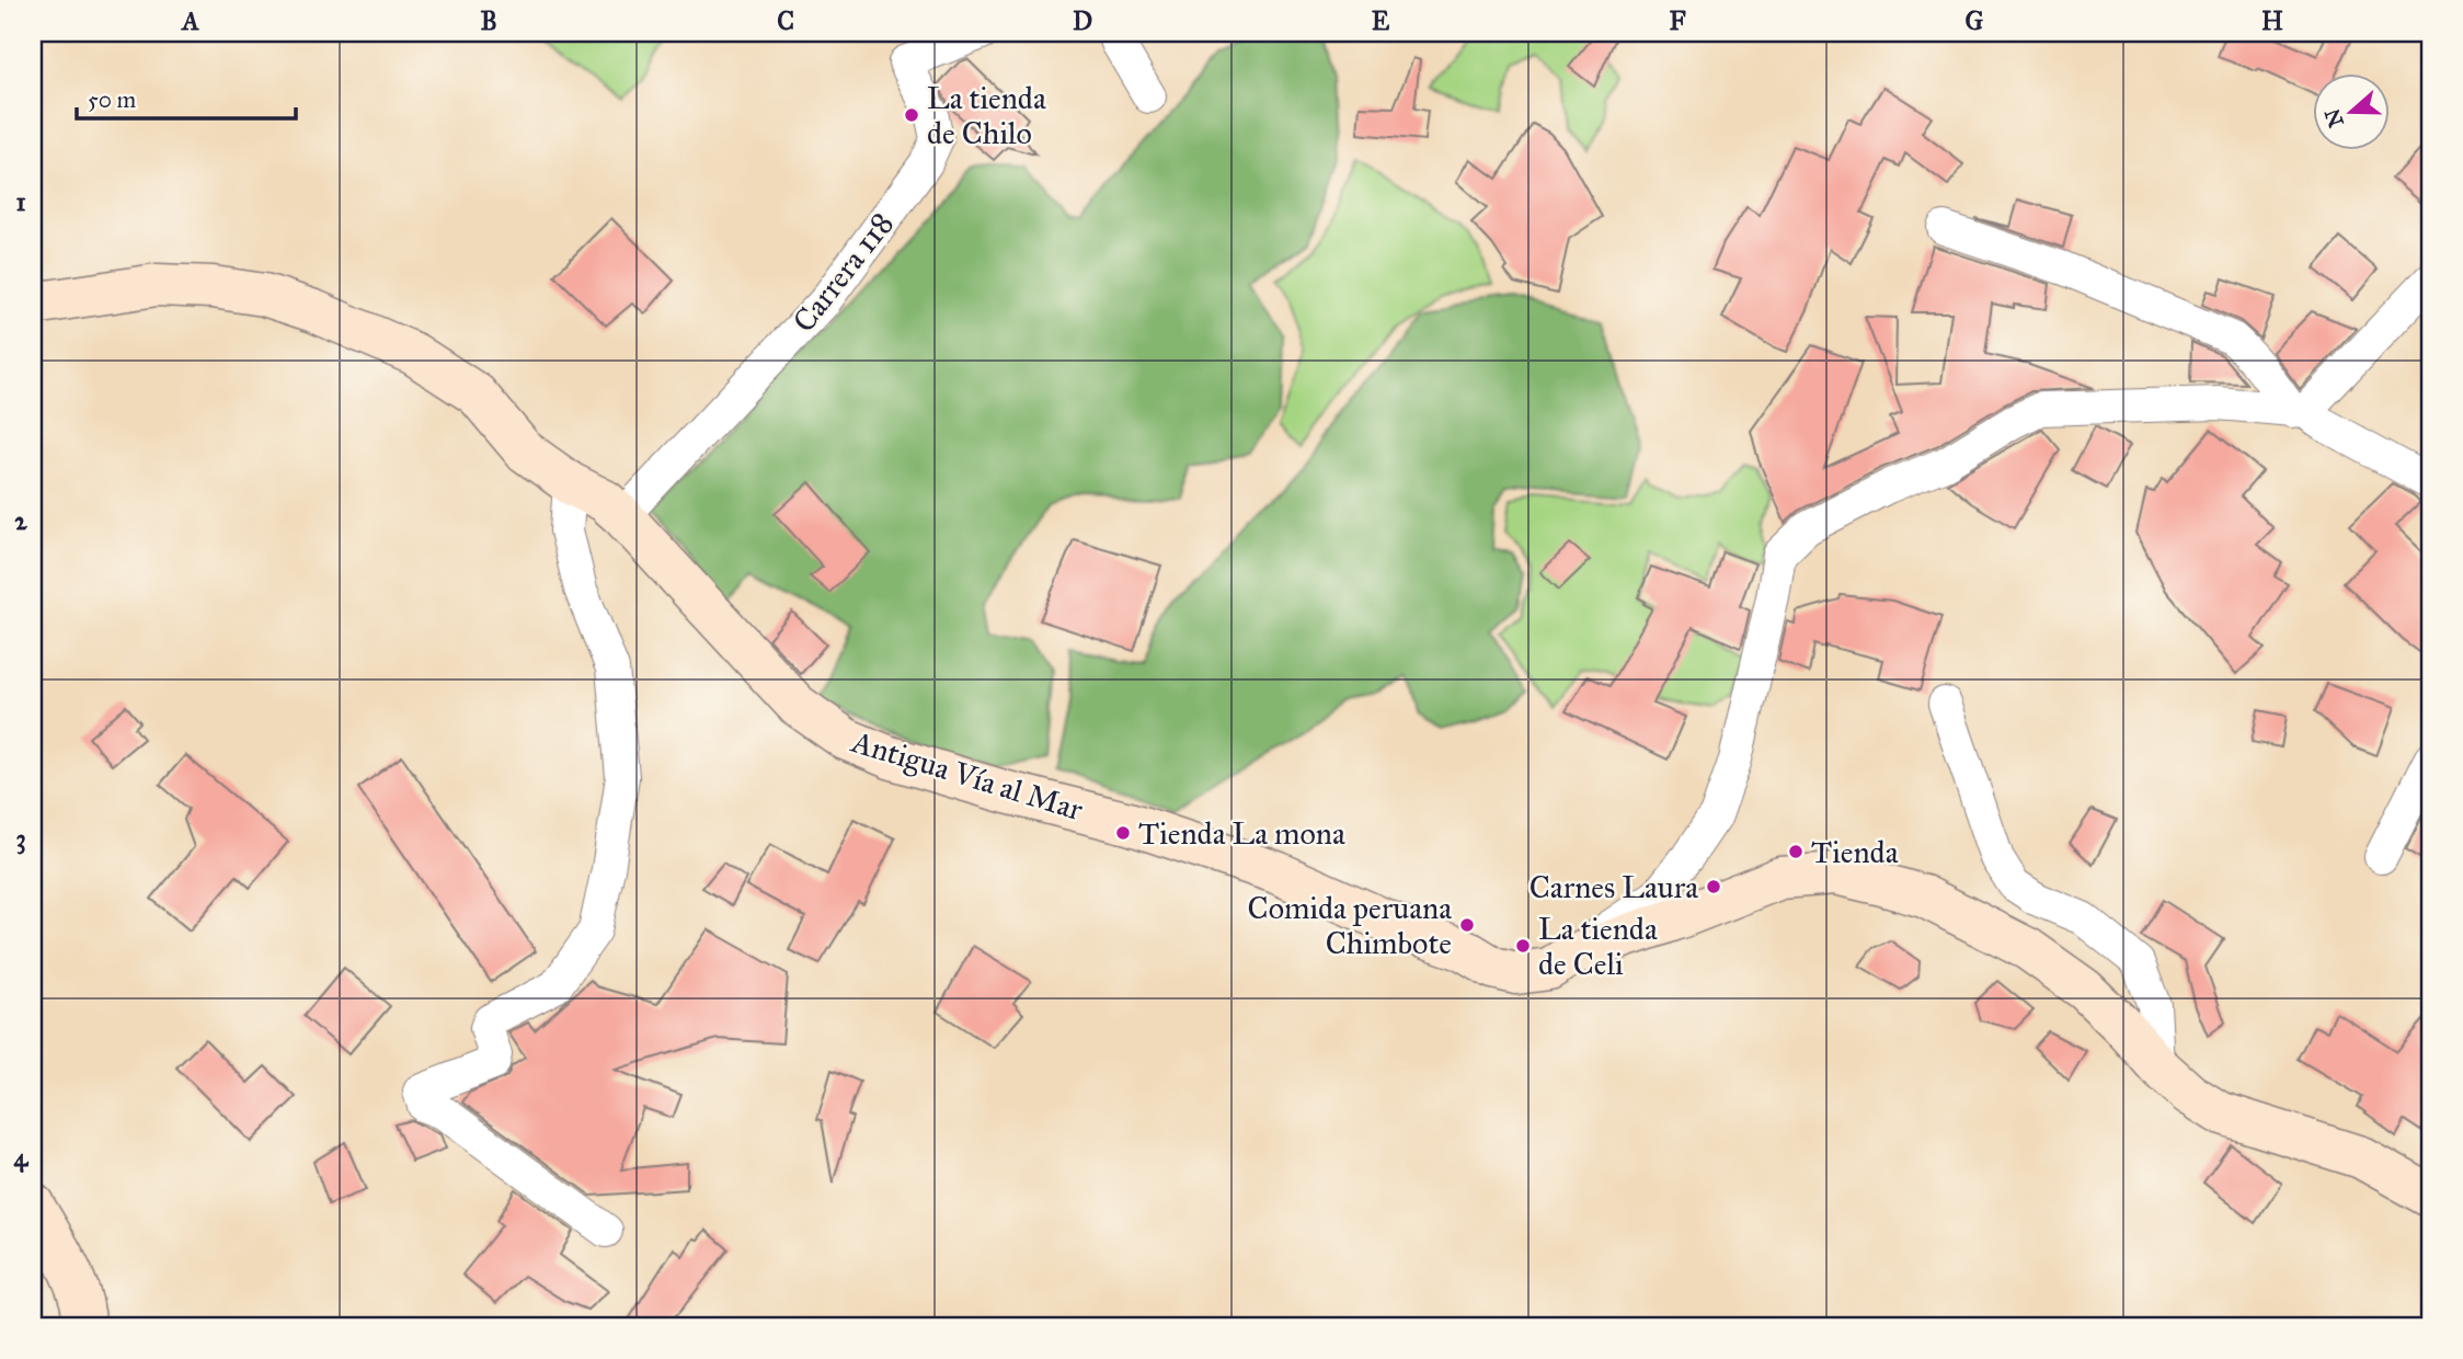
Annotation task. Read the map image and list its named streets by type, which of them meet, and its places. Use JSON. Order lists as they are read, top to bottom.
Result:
{
  "streets": {
    "main road": ["Antigua Vía al Mar"],
    "street": ["Carrera 118"]
  },
  "crossings": [
    ["Carrera 118", "Antigua Vía al Mar"]
  ],
  "places": [
    "La tienda de Chilo",
    "Tienda La mona",
    "Tienda",
    "Carnes Laura",
    "Comida peruana Chimbote",
    "La tienda de Celi"
  ],
  "scale_bar": "50 m",
  "north": "left",
  "grid": {
    "columns": [
      "A",
      "B",
      "C",
      "D",
      "E",
      "F",
      "G",
      "H"
    ],
    "rows": [
      "1",
      "2",
      "3",
      "4"
    ]
  }
}
